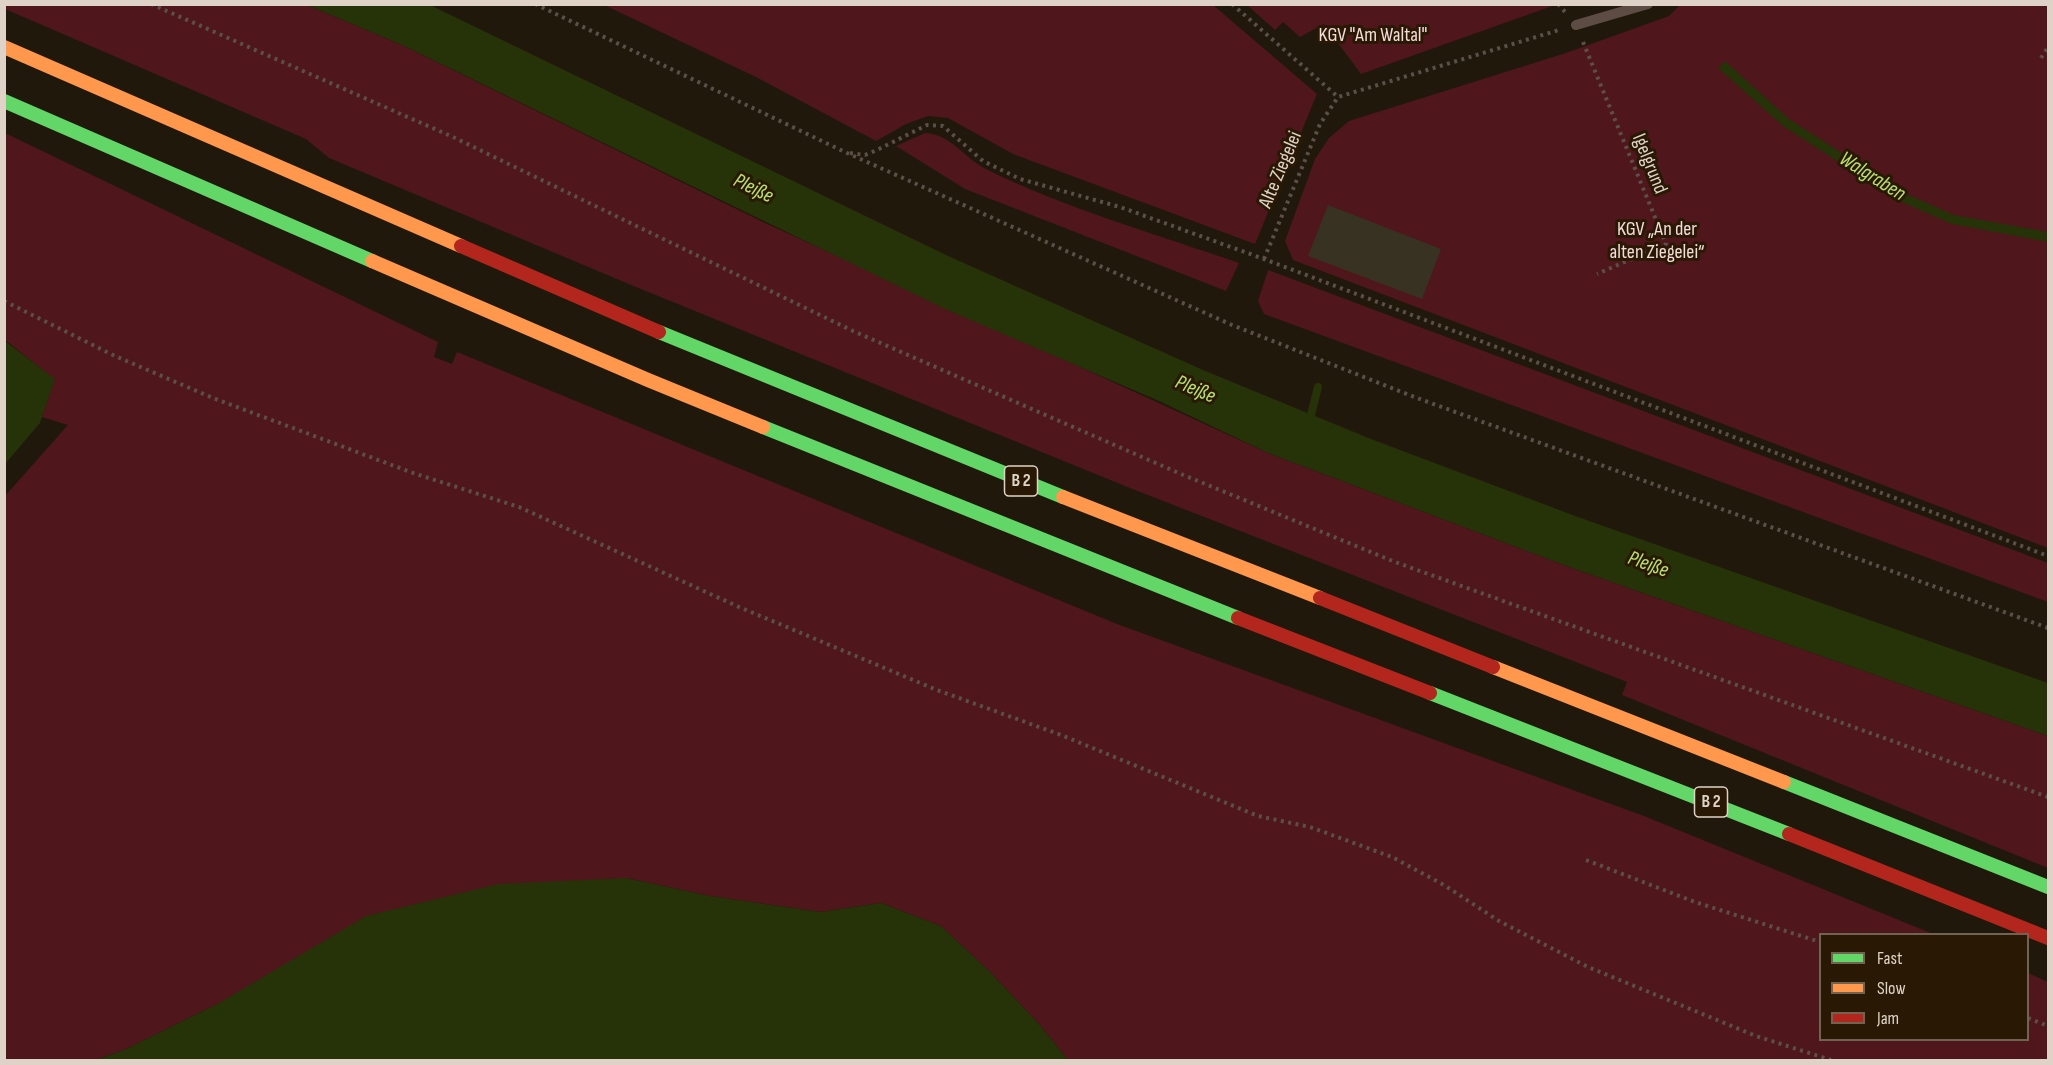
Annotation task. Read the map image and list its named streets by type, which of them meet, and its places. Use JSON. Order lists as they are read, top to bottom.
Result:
{
  "streets": {
    "highway": ["B 2"],
    "path": ["Igelgrund", "Alte Ziegelei"]
  },
  "water": ["Walgraben", "Pleiße"],
  "parks": ["KGV \"Am Waltal\"", "KGV „An der alten Ziegelei“"],
  "legend": ["Fast", "Slow", "Jam"]
}
